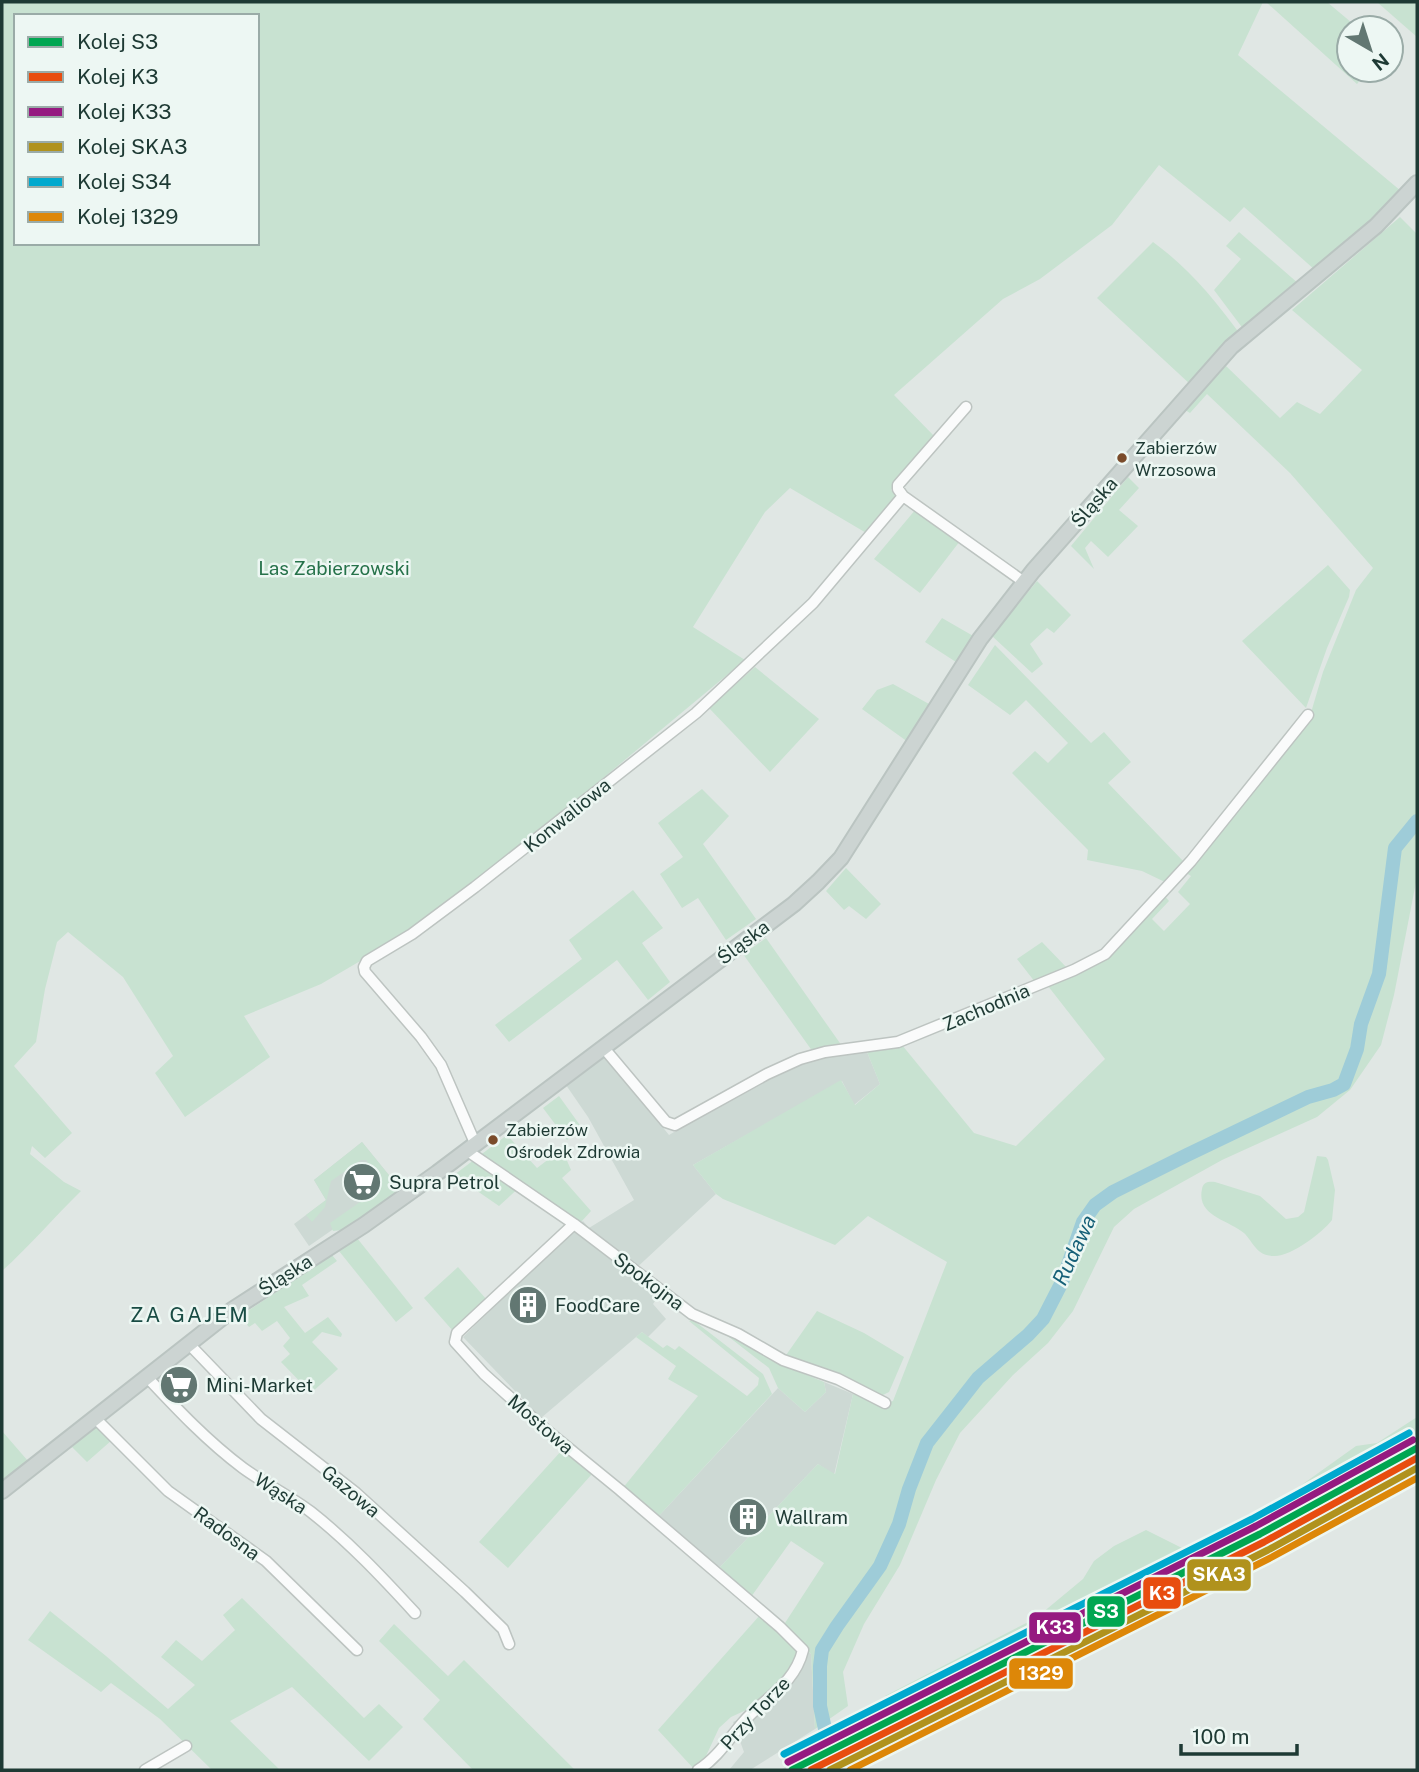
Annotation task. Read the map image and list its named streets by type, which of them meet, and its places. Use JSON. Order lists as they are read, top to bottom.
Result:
{
  "streets": {
    "main road": ["Śląska"],
    "street": [
      "Konwaliowa",
      "Zachodnia",
      "Spokojna",
      "Mostowa",
      "Gazowa",
      "Wąska",
      "Radosna",
      "Przy Torze"
    ]
  },
  "crossings": [
    ["Śląska", "Konwaliowa"],
    ["Śląska", "Zachodnia"],
    ["Śląska", "Spokojna"],
    ["Śląska", "Gazowa"],
    ["Śląska", "Wąska"],
    ["Śląska", "Radosna"],
    ["Konwaliowa", "Spokojna"],
    ["Spokojna", "Mostowa"],
    ["Mostowa", "Przy Torze"]
  ],
  "districts": ["ZA GAJEM"],
  "water": ["Rudawa"],
  "parks": ["Las Zabierzowski"],
  "places": {
    "other": ["Zabierzów Wrzosowa", "Zabierzów Ośrodek Zdrowia"],
    "supermarket": ["Supra Petrol", "Mini-Market"],
    "building": ["FoodCare", "Wallram"]
  },
  "lines": [
    "rail line S34",
    "rail line K33",
    "rail line S3",
    "rail line K3",
    "rail line SKA3",
    "rail line 1329"
  ],
  "legend": [
    "Kolej S3",
    "Kolej K3",
    "Kolej K33",
    "Kolej SKA3",
    "Kolej S34",
    "Kolej 1329"
  ],
  "scale_bar": "100 m",
  "north": "bottom right"
}
